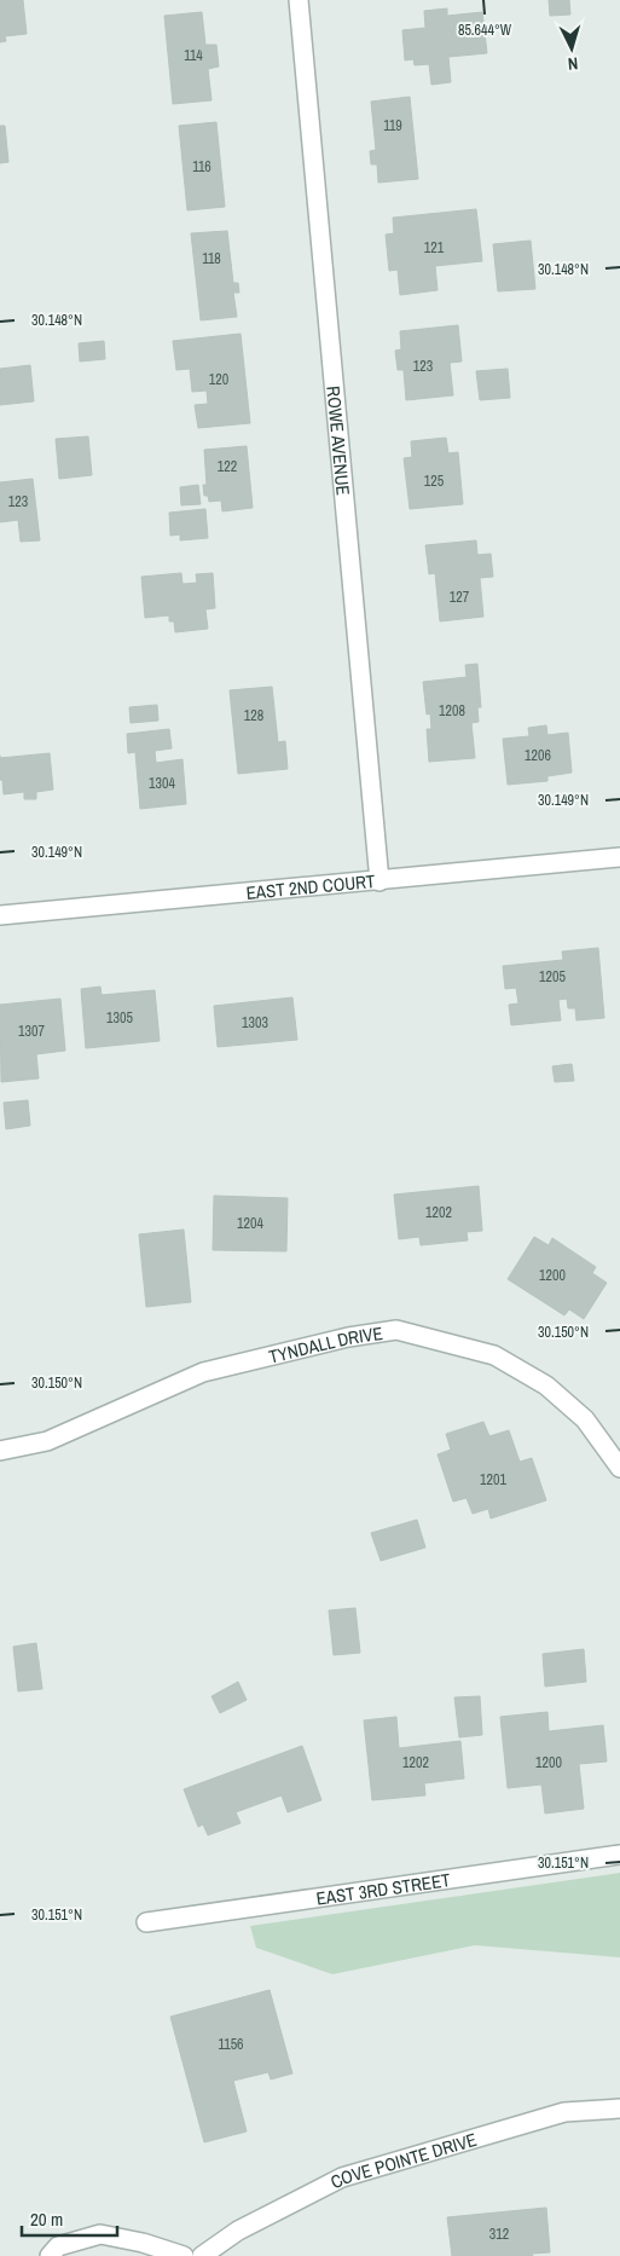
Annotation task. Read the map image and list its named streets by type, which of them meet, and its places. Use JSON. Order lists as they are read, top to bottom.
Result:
{
  "streets": {
    "street": [
      "ROWE AVENUE",
      "EAST 2ND COURT",
      "TYNDALL DRIVE",
      "EAST 3RD STREET",
      "COVE POINTE DRIVE"
    ]
  },
  "crossings": [
    ["ROWE AVENUE", "EAST 2ND COURT"]
  ],
  "house_numbers": [
    "114",
    "119",
    "116",
    "121",
    "118",
    "123",
    "120",
    "122",
    "125",
    "123",
    "127",
    "1208",
    "128",
    "1206",
    "1304",
    "1205",
    "1305",
    "1303",
    "1307",
    "1202",
    "1204",
    "1200",
    "1201",
    "1202",
    "1200",
    "1156",
    "312"
  ],
  "scale_bar": "20 m",
  "north": "bottom",
  "coordinates": [
    "85.644°W",
    "30.148°N",
    "30.149°N",
    "30.150°N",
    "30.151°N"
  ]
}
